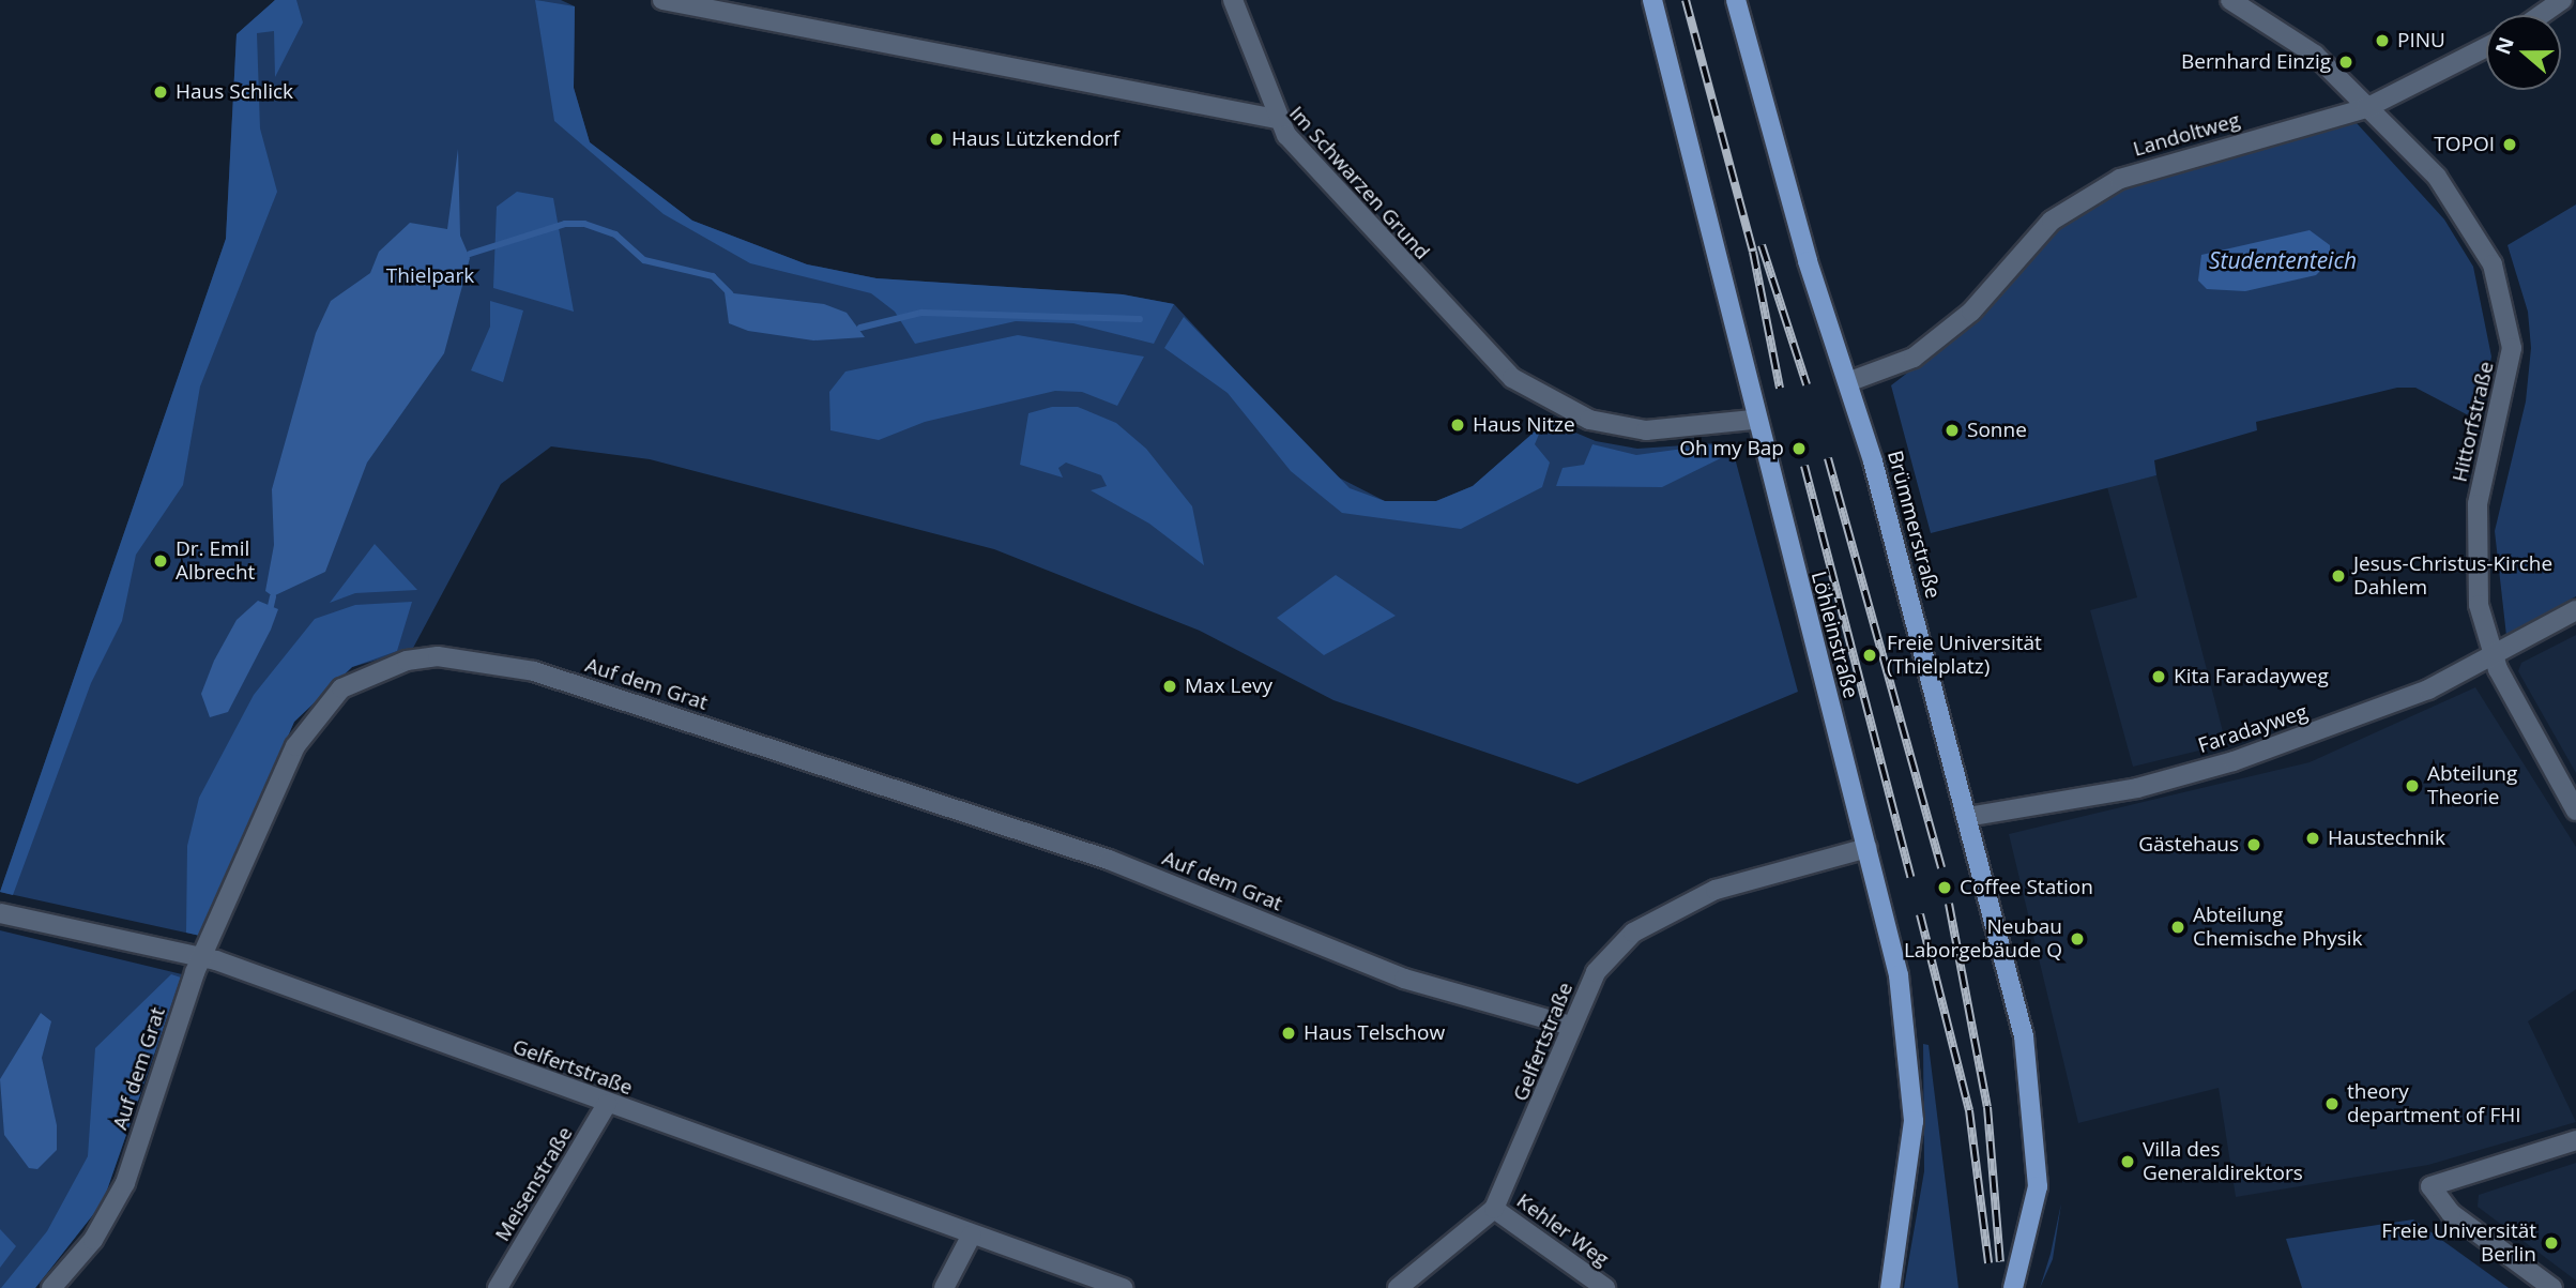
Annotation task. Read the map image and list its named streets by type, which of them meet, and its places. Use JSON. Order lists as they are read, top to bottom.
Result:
{
  "streets": {
    "main road": ["Brümmerstraße", "Löhleinstraße"],
    "street": [
      "Landoltweg",
      "Im Schwarzen Grund",
      "Hittorfstraße",
      "Auf dem Grat",
      "Faradayweg",
      "Gelfertstraße",
      "Meisenstraße",
      "Kehler Weg"
    ]
  },
  "crossings": [
    ["Landoltweg", "Hittorfstraße"],
    ["Landoltweg", "Brümmerstraße"],
    ["Im Schwarzen Grund", "Löhleinstraße"],
    ["Hittorfstraße", "Faradayweg"],
    ["Brümmerstraße", "Faradayweg"],
    ["Löhleinstraße", "Gelfertstraße"],
    ["Auf dem Grat", "Gelfertstraße"],
    ["Gelfertstraße", "Meisenstraße"],
    ["Gelfertstraße", "Kehler Weg"]
  ],
  "water": ["Studententeich"],
  "parks": ["Thielpark"],
  "places": [
    "PINU",
    "Bernhard Einzig",
    "Haus Schlick",
    "Haus Lützkendorf",
    "TOPOI",
    "Haus Nitze",
    "Sonne",
    "Oh my Bap",
    "Dr. Emil Albrecht",
    "Jesus-Christus-Kirche Dahlem",
    "Freie Universität (Thielplatz)",
    "Kita Faradayweg",
    "Max Levy",
    "Abteilung Theorie",
    "Haustechnik",
    "Gästehaus",
    "Coffee Station",
    "Abteilung Chemische Physik",
    "Neubau Laborgebäude Q",
    "Haus Telschow",
    "theory department of FHI",
    "Villa des Generaldirektors",
    "Freie Universität Berlin"
  ],
  "north": "left"
}
